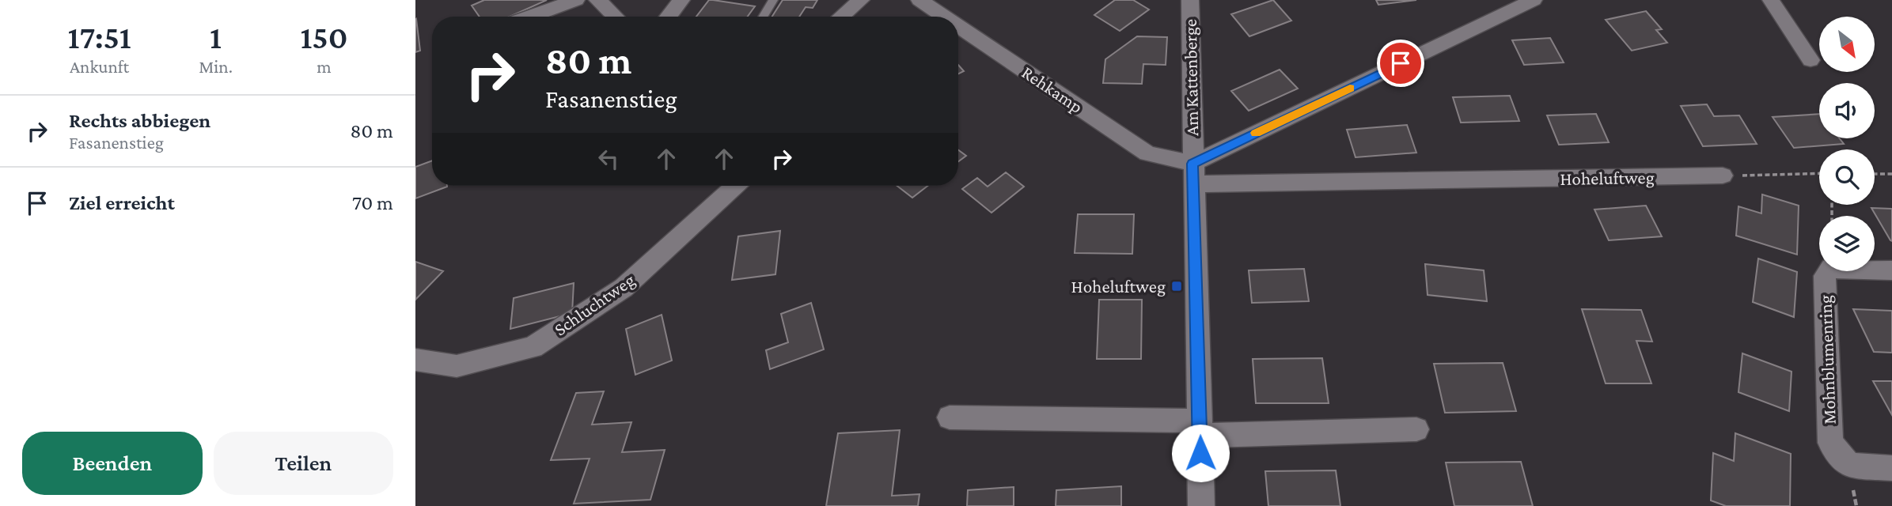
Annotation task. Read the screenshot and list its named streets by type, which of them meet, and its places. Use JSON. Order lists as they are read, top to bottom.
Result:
{
  "streets": {
    "street": [
      "Am Kattenberge",
      "Rehkamp",
      "Hoheluftweg",
      "Schluchtweg",
      "Mohnblumenring"
    ]
  },
  "crossings": [
    ["Am Kattenberge", "Rehkamp"],
    ["Am Kattenberge", "Hoheluftweg"],
    ["Rehkamp", "Hoheluftweg"]
  ],
  "places": {
    "transit": ["Hoheluftweg"]
  },
  "north": "bottom right",
  "page": {
    "eta": [
      "17:51",
      "Ankunft",
      "1",
      "Min.",
      "150",
      "m"
    ],
    "turn": ["80 m", "Fasanenstieg"],
    "list": [
      {
        "name": "Rechts abbiegen",
        "note": "Fasanenstieg",
        "value": "80 m"
      },
      {
        "name": "Ziel erreicht",
        "value": "70 m"
      }
    ],
    "buttons": ["Beenden", "Teilen"]
  }
}
